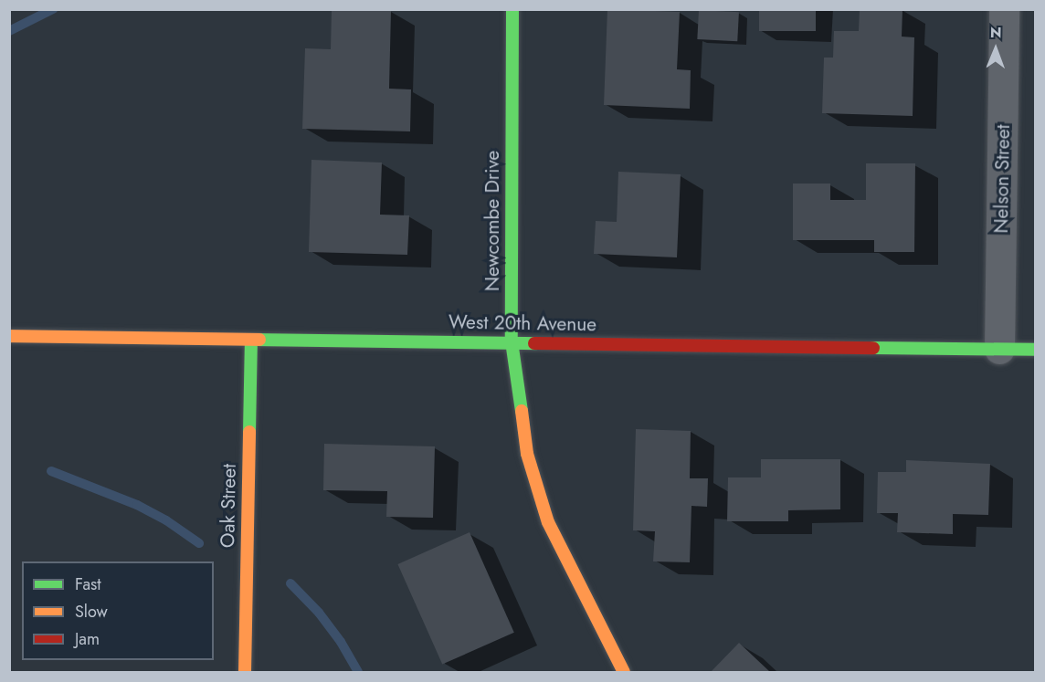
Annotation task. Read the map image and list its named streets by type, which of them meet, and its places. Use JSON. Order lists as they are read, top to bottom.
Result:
{
  "streets": {
    "street": [
      "Nelson Street",
      "Newcombe Drive",
      "West 20th Avenue",
      "Oak Street"
    ]
  },
  "crossings": [
    ["Nelson Street", "West 20th Avenue"],
    ["Newcombe Drive", "West 20th Avenue"],
    ["West 20th Avenue", "Oak Street"]
  ],
  "legend": ["Fast", "Slow", "Jam"],
  "north": "top"
}
